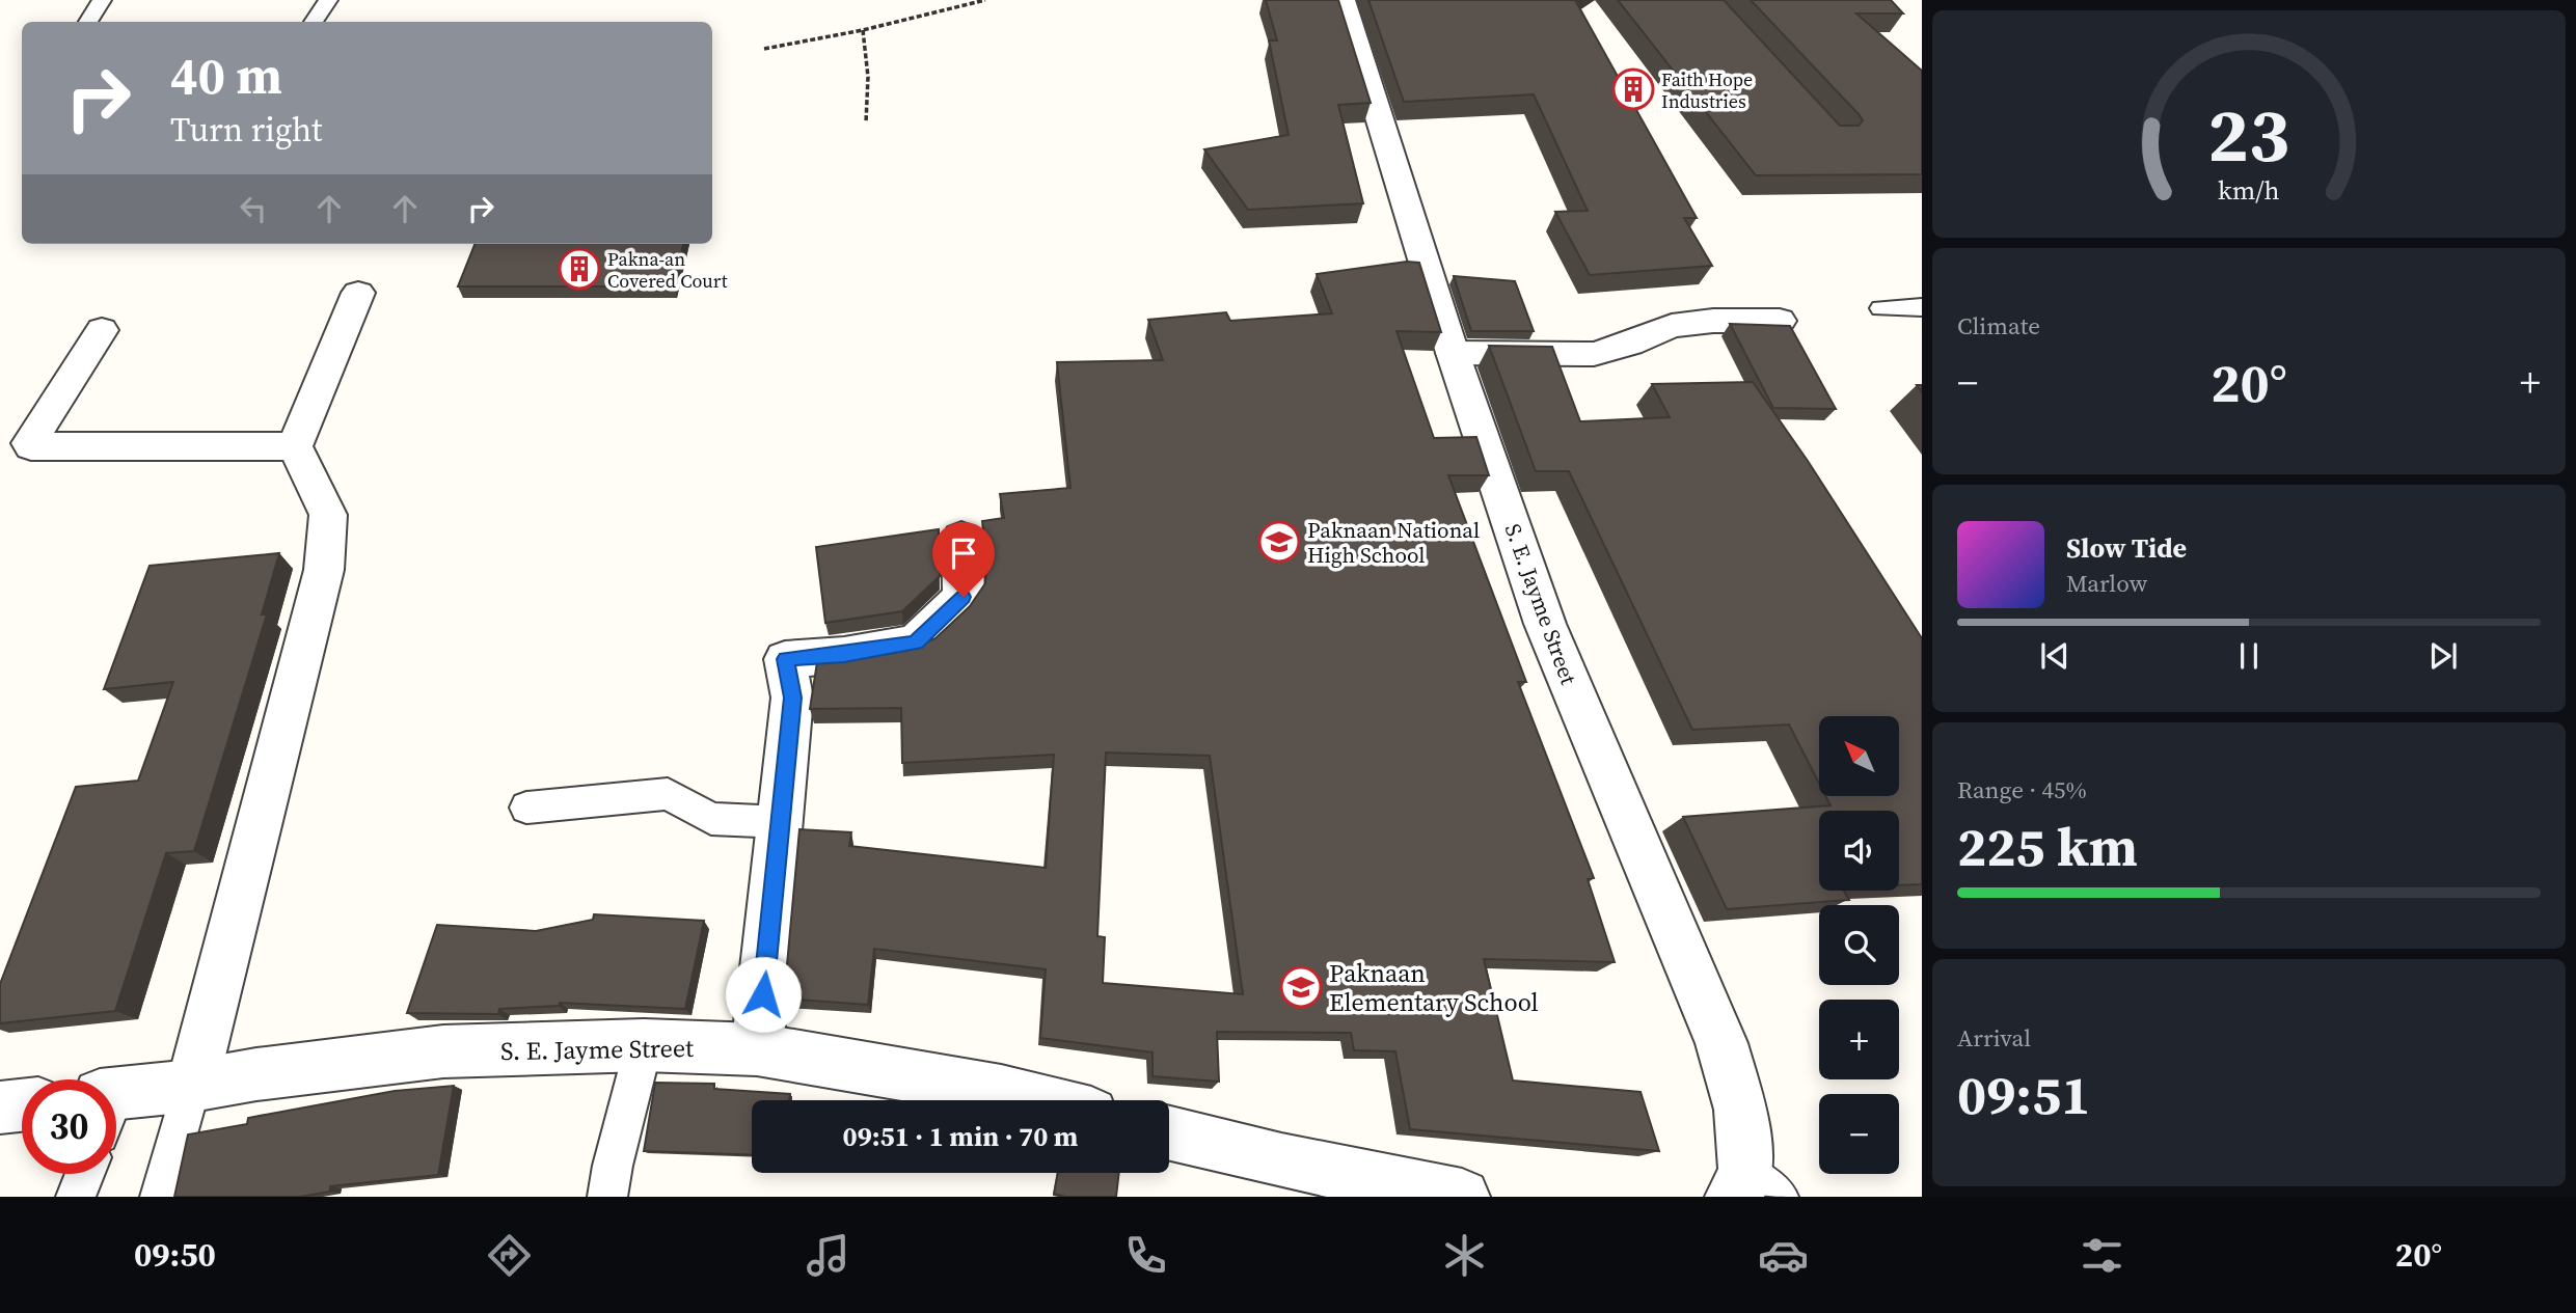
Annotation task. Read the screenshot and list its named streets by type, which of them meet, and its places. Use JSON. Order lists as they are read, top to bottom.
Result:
{
  "streets": {
    "street": ["S. E. Jayme Street"]
  },
  "places": {
    "building": ["Faith Hope Industries", "Pakna-an Covered Court"],
    "school or university": ["Paknaan National High School", "Paknaan Elementary School"]
  },
  "north": "top left",
  "page": {
    "turn": ["40 m", "Turn right"],
    "tile": [
      "Climate",
      ["Range · 45%", "225 km"],
      ["Arrival", "09:51"]
    ],
    "heat": ["−", "20°", "+"],
    "song": ["Slow Tide", "Marlow"],
    "map_buttons": ["+", "−"],
    "limit": "30",
    "trip": "09:51 · 1 min · 70 m",
    "tabs": ["09:50", "20°"],
    "gauge": ["23", "km/h"]
  }
}
